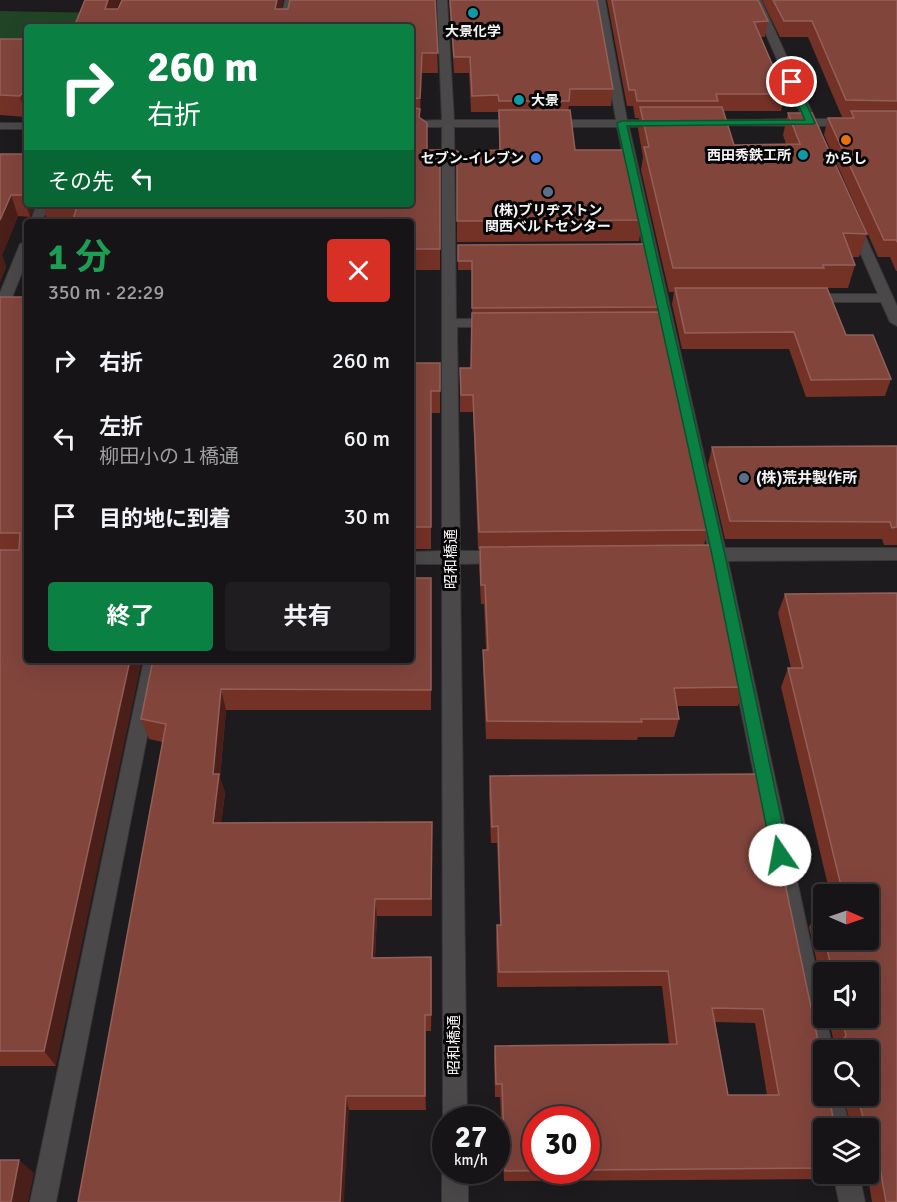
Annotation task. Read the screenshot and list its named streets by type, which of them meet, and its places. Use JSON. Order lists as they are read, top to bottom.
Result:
{
  "streets": {
    "street": ["昭和橋通"]
  },
  "places": [
    "大景化学",
    "大景",
    "からし",
    "西田秀鉄工所",
    "セブン-イレブン",
    "(株)ブリヂストン 関西ベルトセンター",
    "(株)荒井製作所"
  ],
  "north": "right",
  "page": {
    "turn": ["260 m", "右折"],
    "then": "その先",
    "heading": ["1 分", "350 m · 22:29"],
    "list": [
      {
        "name": "右折",
        "value": "260 m"
      },
      {
        "name": "左折",
        "note": "柳田小の１橋通",
        "value": "60 m"
      },
      {
        "name": "目的地に到着",
        "value": "30 m"
      }
    ],
    "buttons": ["終了", "共有"],
    "speed": "27 km/h",
    "limit": "30"
  }
}
